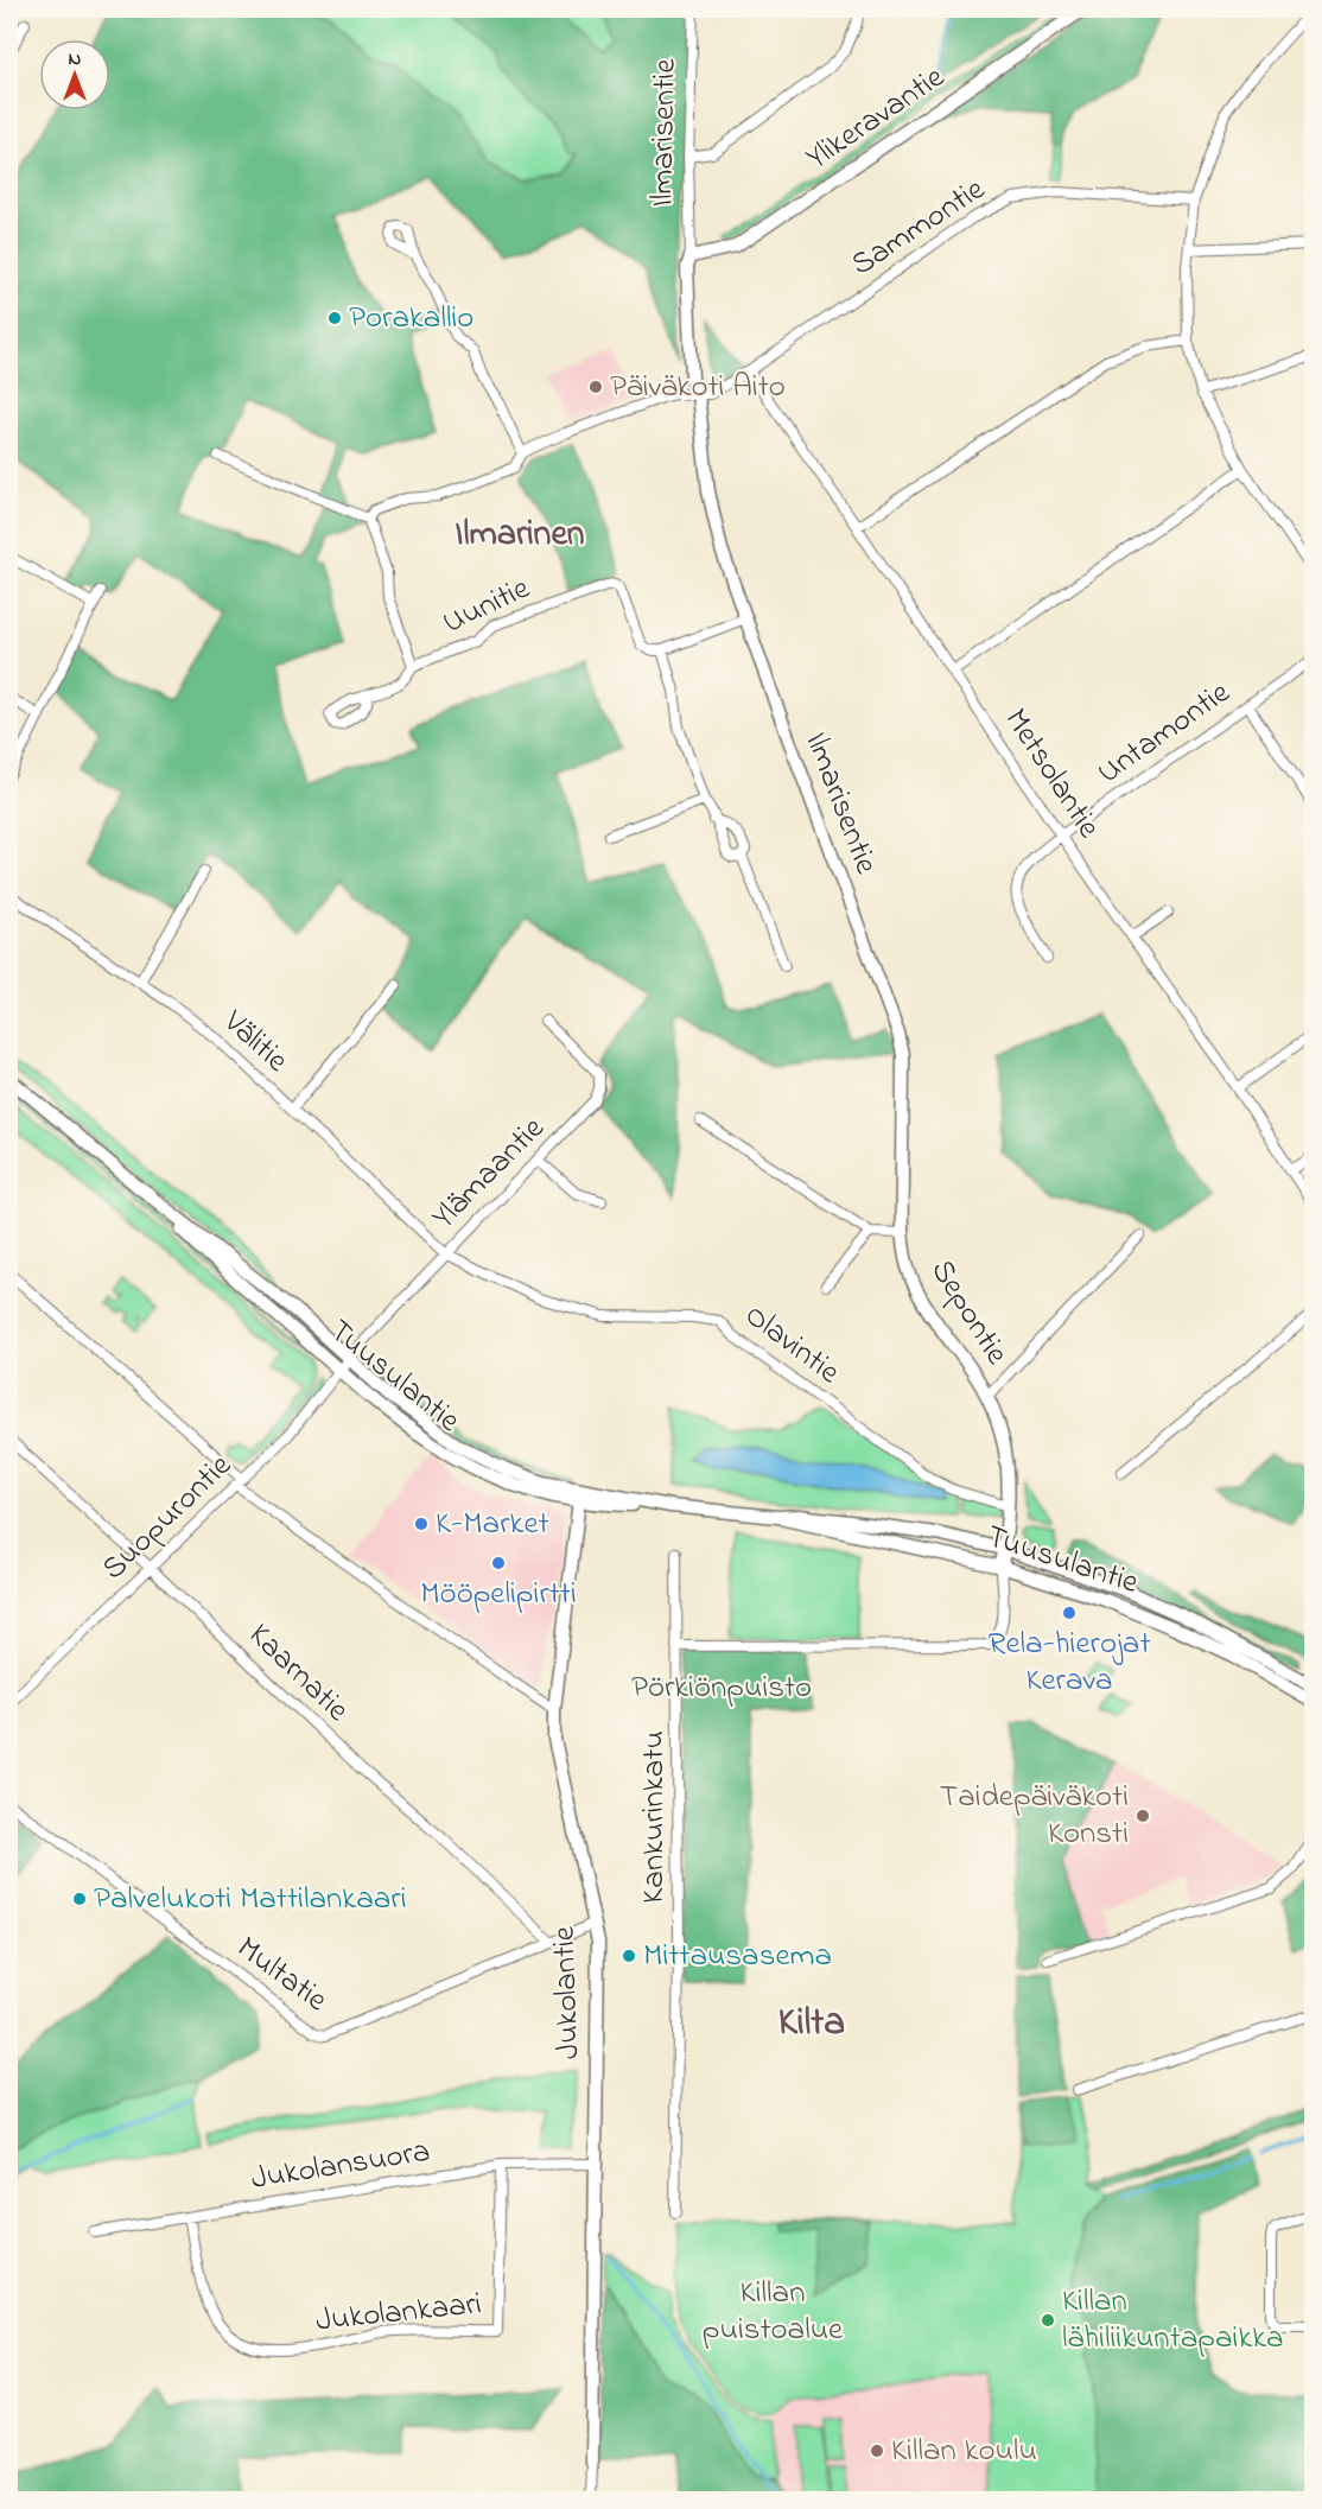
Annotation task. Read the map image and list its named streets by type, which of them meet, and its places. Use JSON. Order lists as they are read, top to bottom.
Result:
{
  "streets": {
    "street": [
      "Ylikeravantie",
      "Ilmarisentie",
      "Sammontie",
      "Uunitie",
      "Untamontie",
      "Metsolantie",
      "Välitie",
      "Ylämaantie",
      "Sepontie",
      "Olavintie",
      "Tuusulantie",
      "Suopurontie",
      "Kaarnatie",
      "Kankurinkatu",
      "Multatie",
      "Jukolantie",
      "Jukolansuora",
      "Jukolankaari"
    ]
  },
  "crossings": [
    ["Ylikeravantie", "Ilmarisentie"],
    ["Ilmarisentie", "Sammontie"],
    ["Ilmarisentie", "Sepontie"],
    ["Sammontie", "Metsolantie"],
    ["Untamontie", "Metsolantie"],
    ["Välitie", "Ylämaantie"],
    ["Välitie", "Olavintie"],
    ["Ylämaantie", "Olavintie"],
    ["Ylämaantie", "Tuusulantie"],
    ["Ylämaantie", "Suopurontie"],
    ["Sepontie", "Olavintie"],
    ["Sepontie", "Tuusulantie"],
    ["Tuusulantie", "Suopurontie"],
    ["Tuusulantie", "Jukolantie"],
    ["Suopurontie", "Kaarnatie"],
    ["Kaarnatie", "Multatie"],
    ["Multatie", "Jukolantie"],
    ["Jukolantie", "Jukolansuora"],
    ["Jukolansuora", "Jukolankaari"]
  ],
  "districts": ["Ilmarinen", "Kilta"],
  "parks": ["Pörkiönpuisto", "Killan puistoalue"],
  "places": [
    "Porakallio",
    "Päiväkoti Aito",
    "K-Market",
    "Mööpelipirtti",
    "Rela-hierojat Kerava",
    "Taidepäiväkoti Konsti",
    "Palvelukoti Mattilankaari",
    "Mittausasema",
    "Killan lähiliikuntapaikka",
    "Killan koulu"
  ],
  "north": "top"
}
